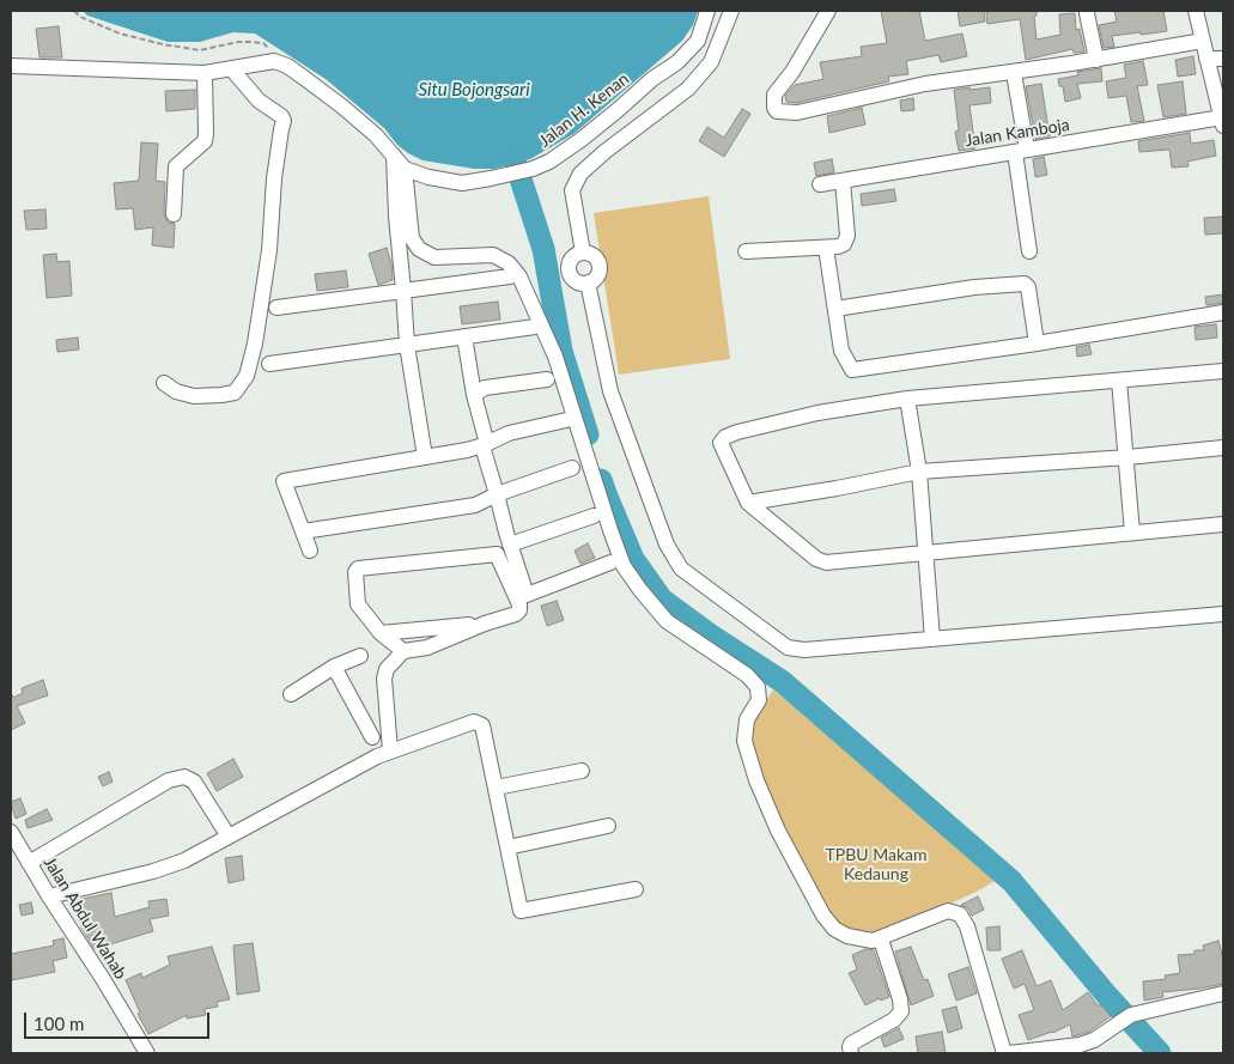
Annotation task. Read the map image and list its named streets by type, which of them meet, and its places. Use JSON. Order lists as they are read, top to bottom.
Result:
{
  "streets": {
    "street": ["Jalan H. Kenan", "Jalan Kamboja", "Jalan Abdul Wahab"]
  },
  "water": ["Situ Bojongsari"],
  "parks": ["TPBU Makam Kedaung"],
  "scale_bar": "100 m"
}
